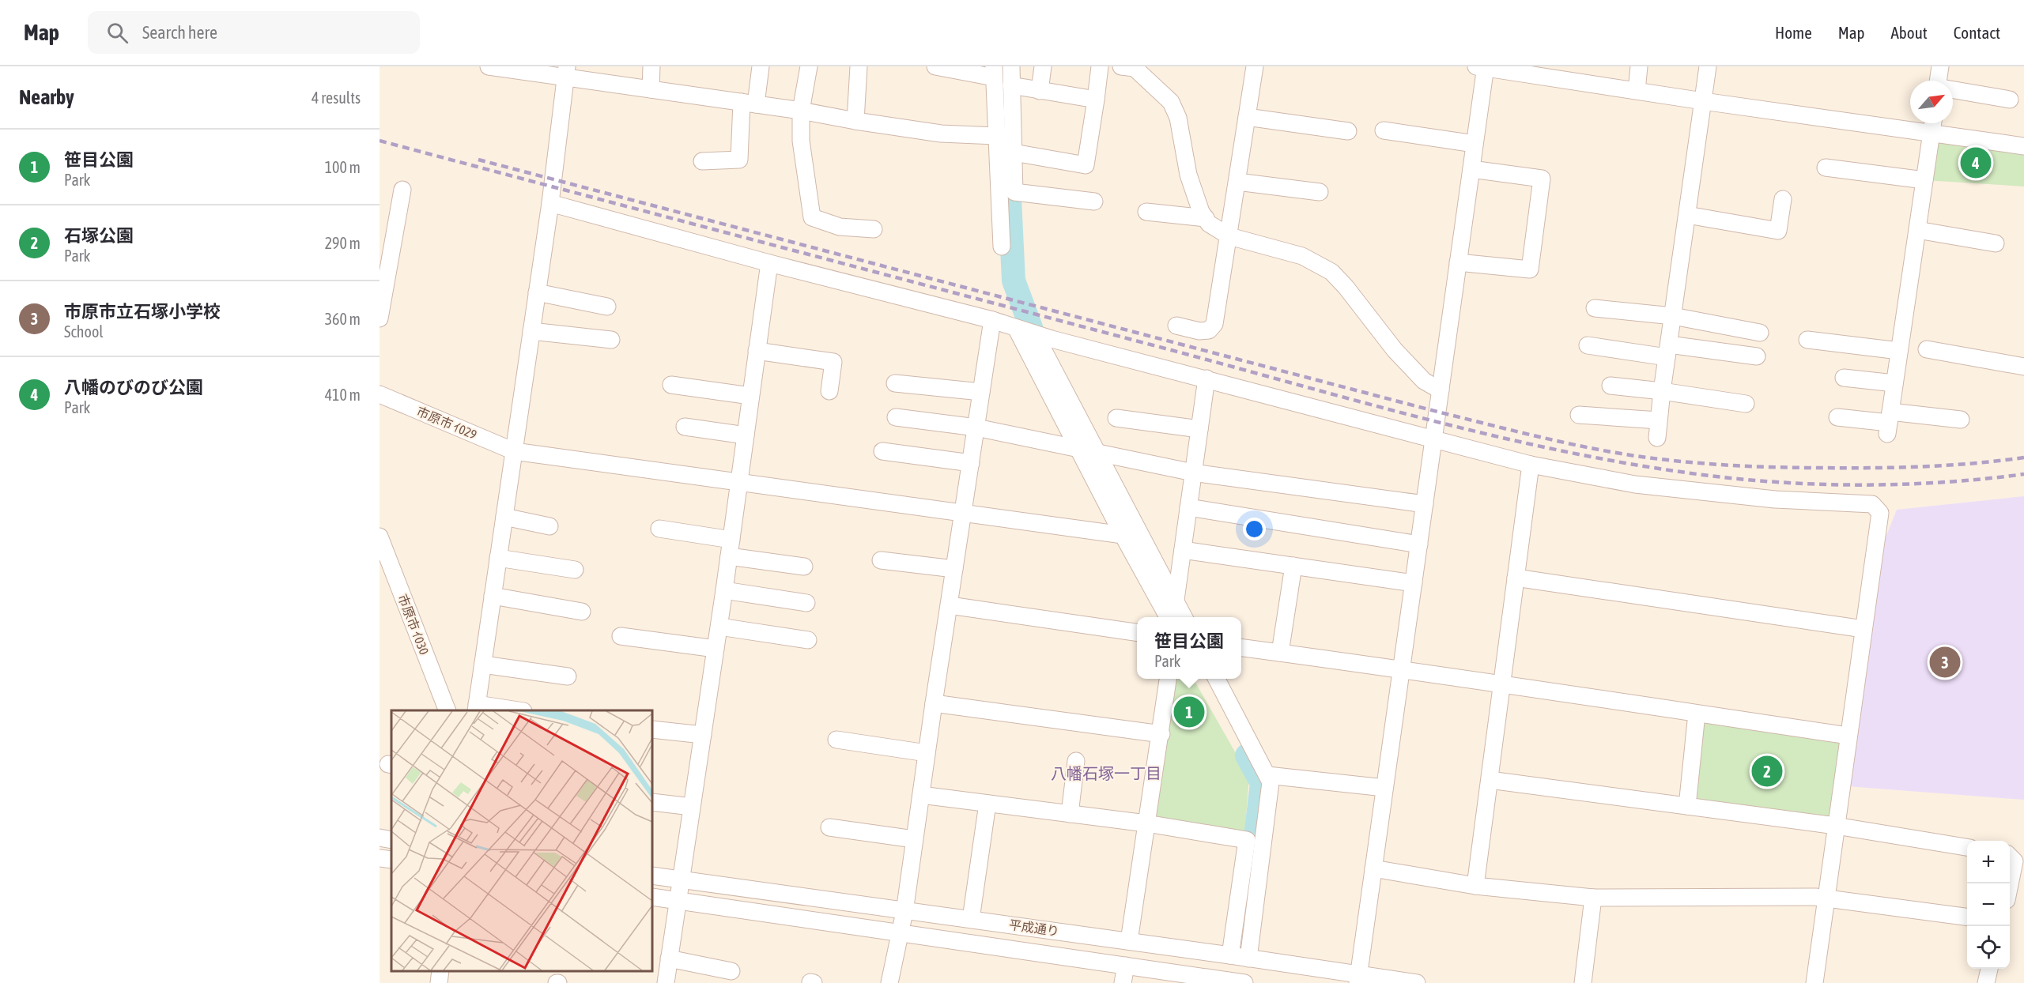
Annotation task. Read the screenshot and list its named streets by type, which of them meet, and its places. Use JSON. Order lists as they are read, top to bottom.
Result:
{
  "streets": {
    "street": ["市原市 ｲ029", "市原市 ｲ030", "平成通り"]
  },
  "districts": ["八幡石塚一丁目"],
  "north": "top right",
  "page": {
    "header": "Map",
    "search": "Search here",
    "nav": [
      "Home",
      "Map",
      "About",
      "Contact"
    ],
    "heading": ["Nearby", "4 results"],
    "list": [
      {
        "mark": "1",
        "name": "笹目公園",
        "note": "Park",
        "value": "100 m"
      },
      {
        "mark": "2",
        "name": "石塚公園",
        "note": "Park",
        "value": "290 m"
      },
      {
        "mark": "3",
        "name": "市原市立石塚小学校",
        "note": "School",
        "value": "360 m"
      },
      {
        "mark": "4",
        "name": "八幡のびのび公園",
        "note": "Park",
        "value": "410 m"
      }
    ],
    "pins": [
      "4",
      "3",
      "1",
      "2"
    ],
    "popup": ["笹目公園", "Park"],
    "map_buttons": ["+", "−"]
  }
}
